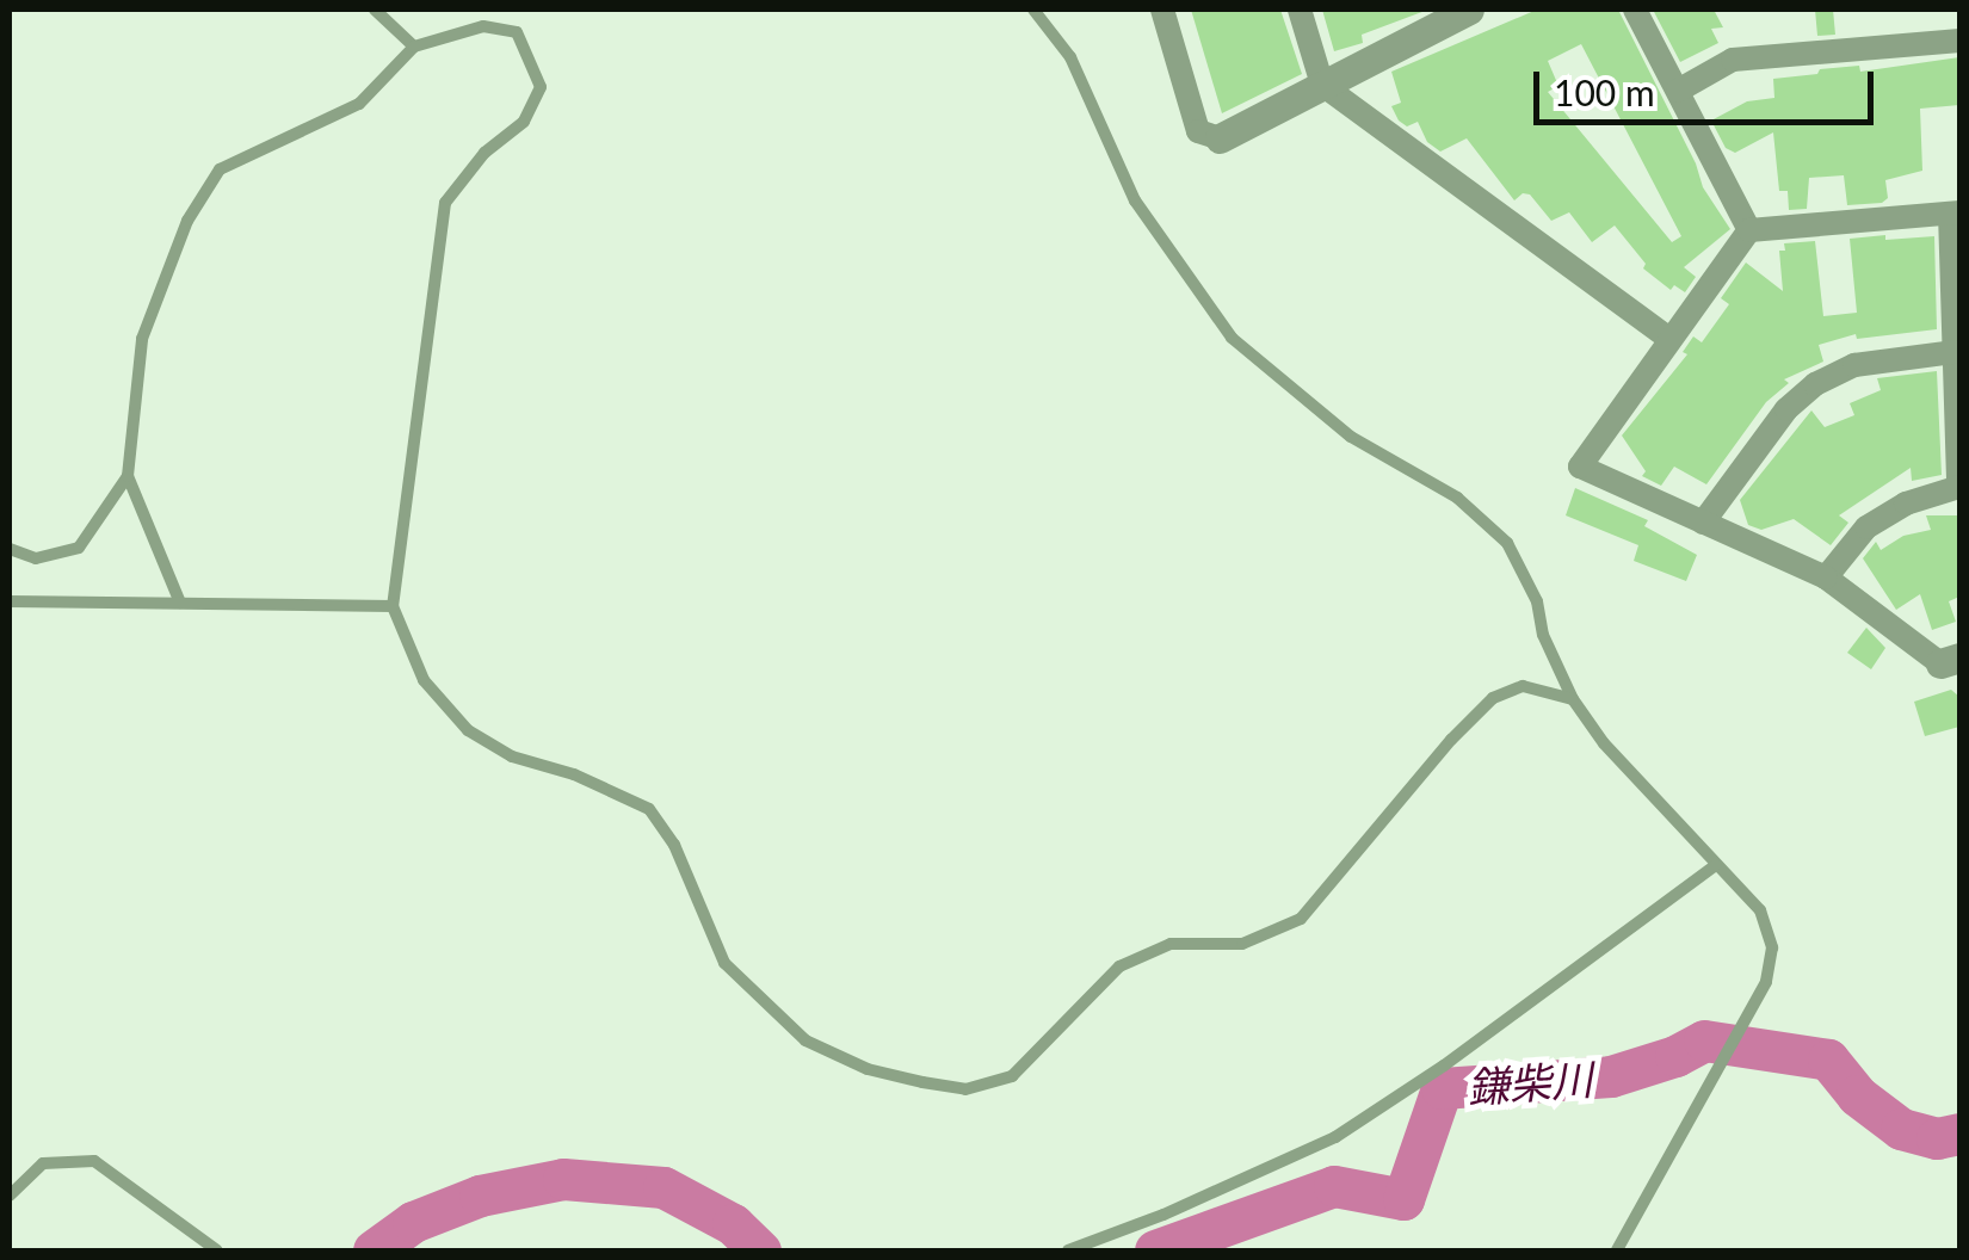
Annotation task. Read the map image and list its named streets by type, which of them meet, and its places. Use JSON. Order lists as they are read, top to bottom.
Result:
{
  "water": ["鎌柴川"],
  "scale_bar": "100 m"
}
